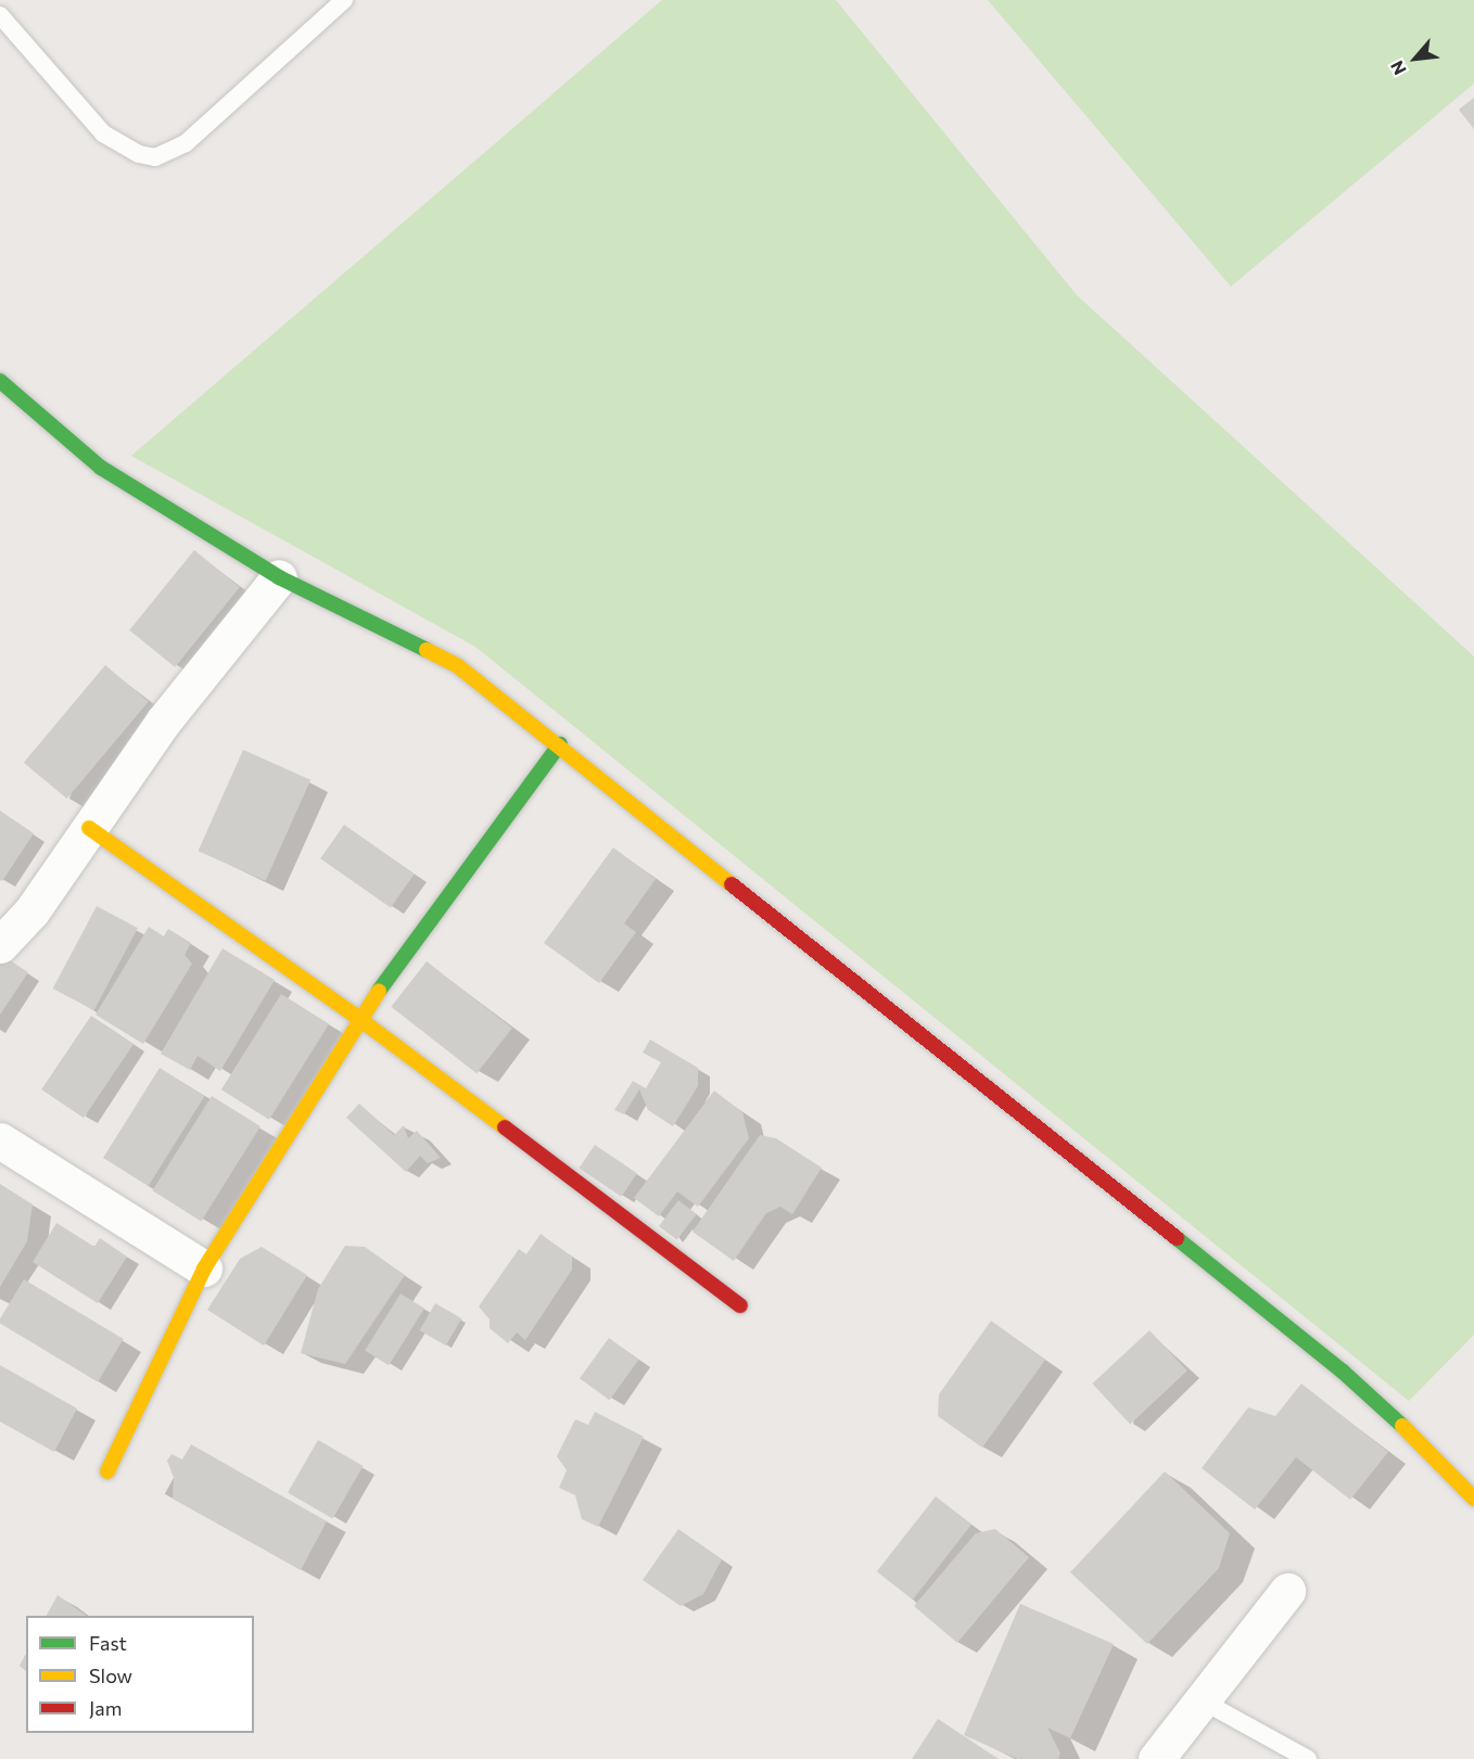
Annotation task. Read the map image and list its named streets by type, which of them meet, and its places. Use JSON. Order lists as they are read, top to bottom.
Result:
{
  "legend": ["Fast", "Slow", "Jam"],
  "north": "bottom left"
}
